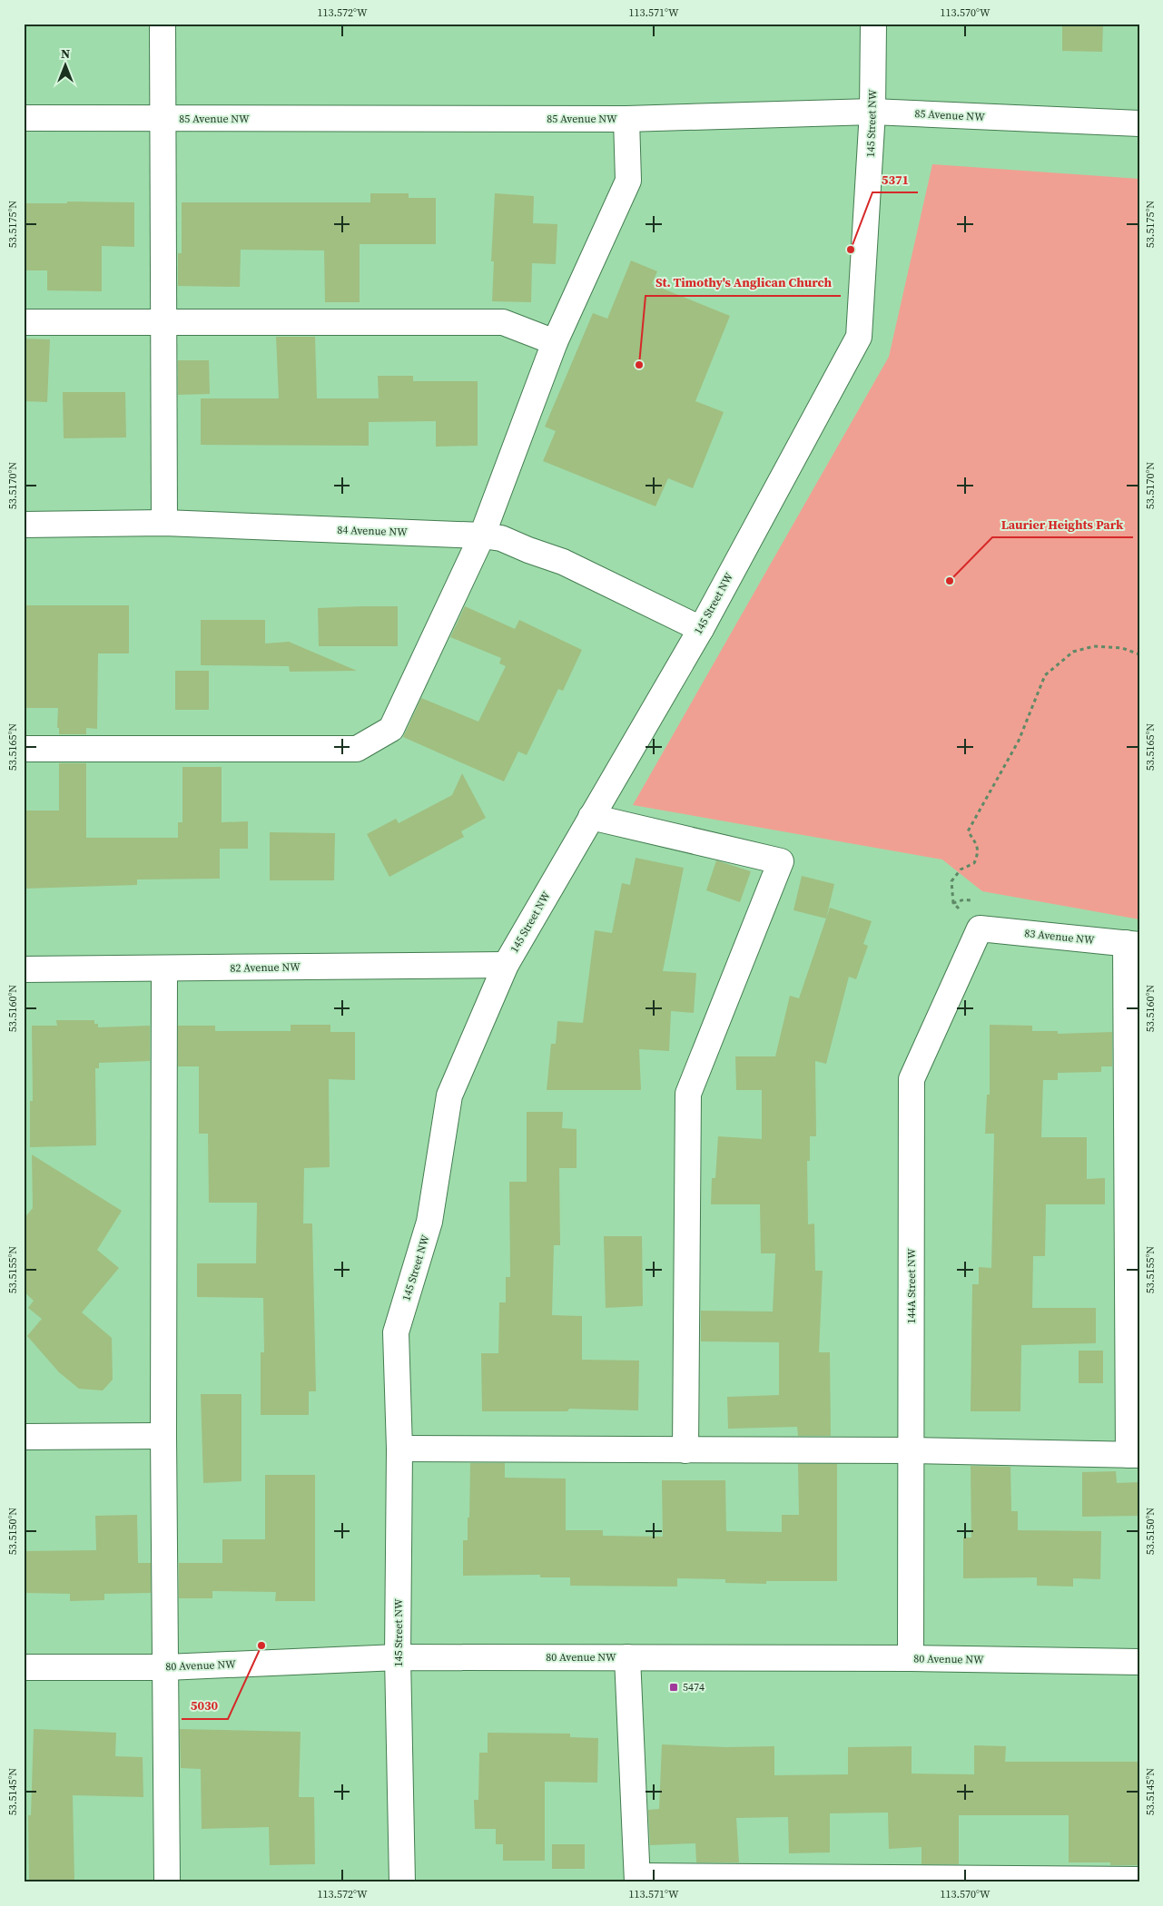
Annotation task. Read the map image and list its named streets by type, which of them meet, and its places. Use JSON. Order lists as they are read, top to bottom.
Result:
{
  "streets": {
    "street": [
      "85 Avenue NW",
      "145 Street NW",
      "84 Avenue NW",
      "83 Avenue NW",
      "82 Avenue NW",
      "144A Street NW",
      "80 Avenue NW"
    ]
  },
  "crossings": [
    ["85 Avenue NW", "145 Street NW"],
    ["145 Street NW", "84 Avenue NW"],
    ["145 Street NW", "82 Avenue NW"],
    ["145 Street NW", "80 Avenue NW"],
    ["83 Avenue NW", "144A Street NW"],
    ["144A Street NW", "80 Avenue NW"]
  ],
  "places": {
    "other": [
      "5371",
      "St. Timothy's Anglican Church",
      "Laurier Heights Park",
      "5030"
    ],
    "transit": ["5474"]
  },
  "north": "top",
  "coordinates": [
    "113.572°W",
    "113.571°W",
    "113.570°W",
    "53.5175°N",
    "53.5170°N",
    "53.5165°N",
    "53.5160°N",
    "53.5155°N",
    "53.5150°N",
    "53.5145°N"
  ]
}
